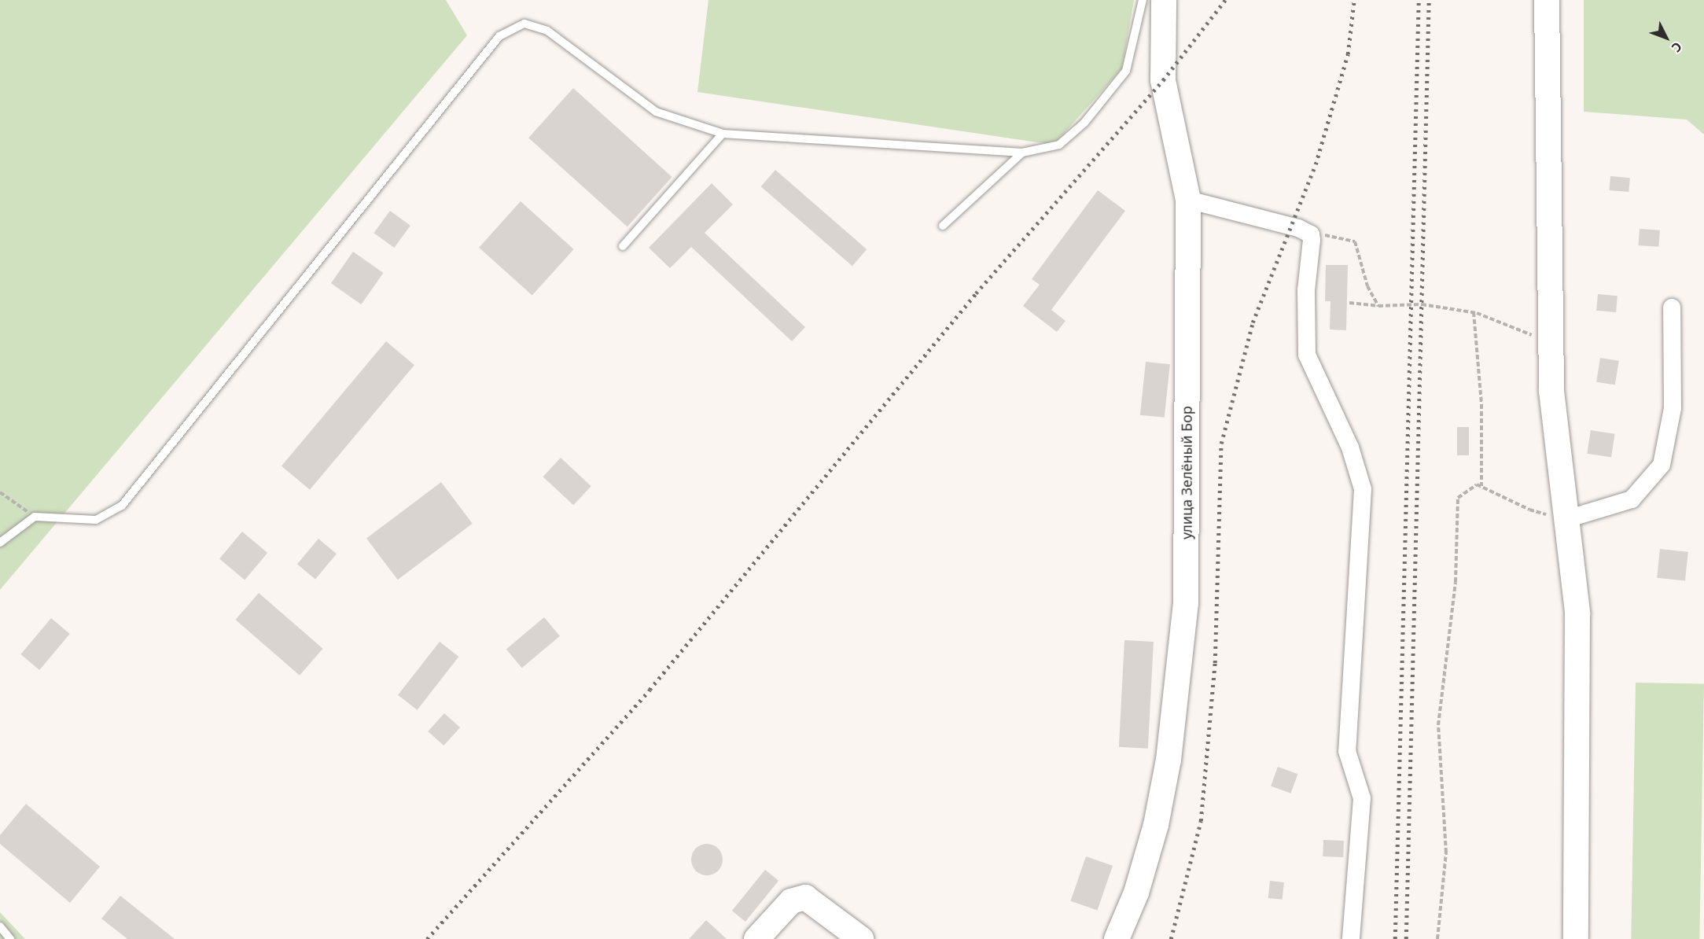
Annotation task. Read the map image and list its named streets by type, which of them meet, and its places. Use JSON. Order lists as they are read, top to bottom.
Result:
{
  "streets": {
    "street": ["улица Зелёный Бор"]
  },
  "north": "bottom right"
}
